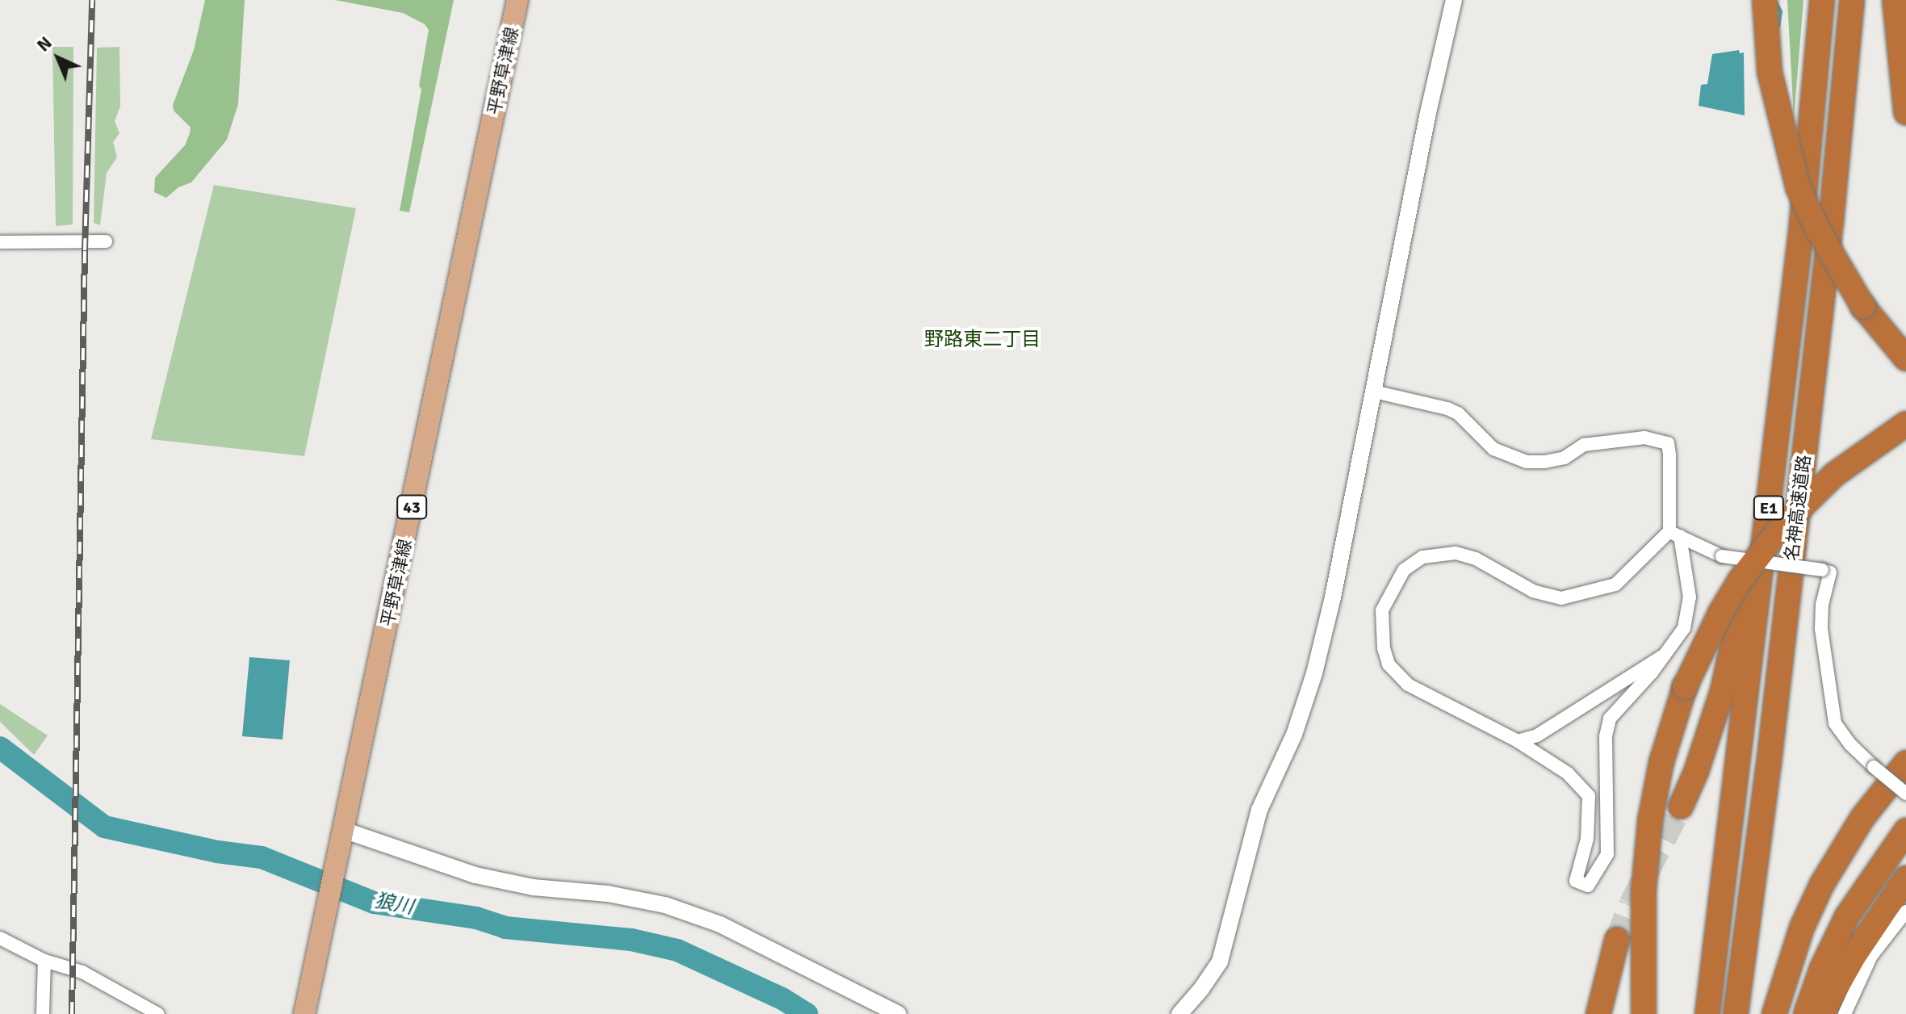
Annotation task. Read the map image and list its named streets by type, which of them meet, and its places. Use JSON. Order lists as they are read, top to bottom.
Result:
{
  "streets": {
    "highway": ["E1", "名神高速道路"],
    "main road": ["平野草津線", "43"]
  },
  "districts": ["野路東二丁目"],
  "water": ["狼川"],
  "north": "top left"
}
